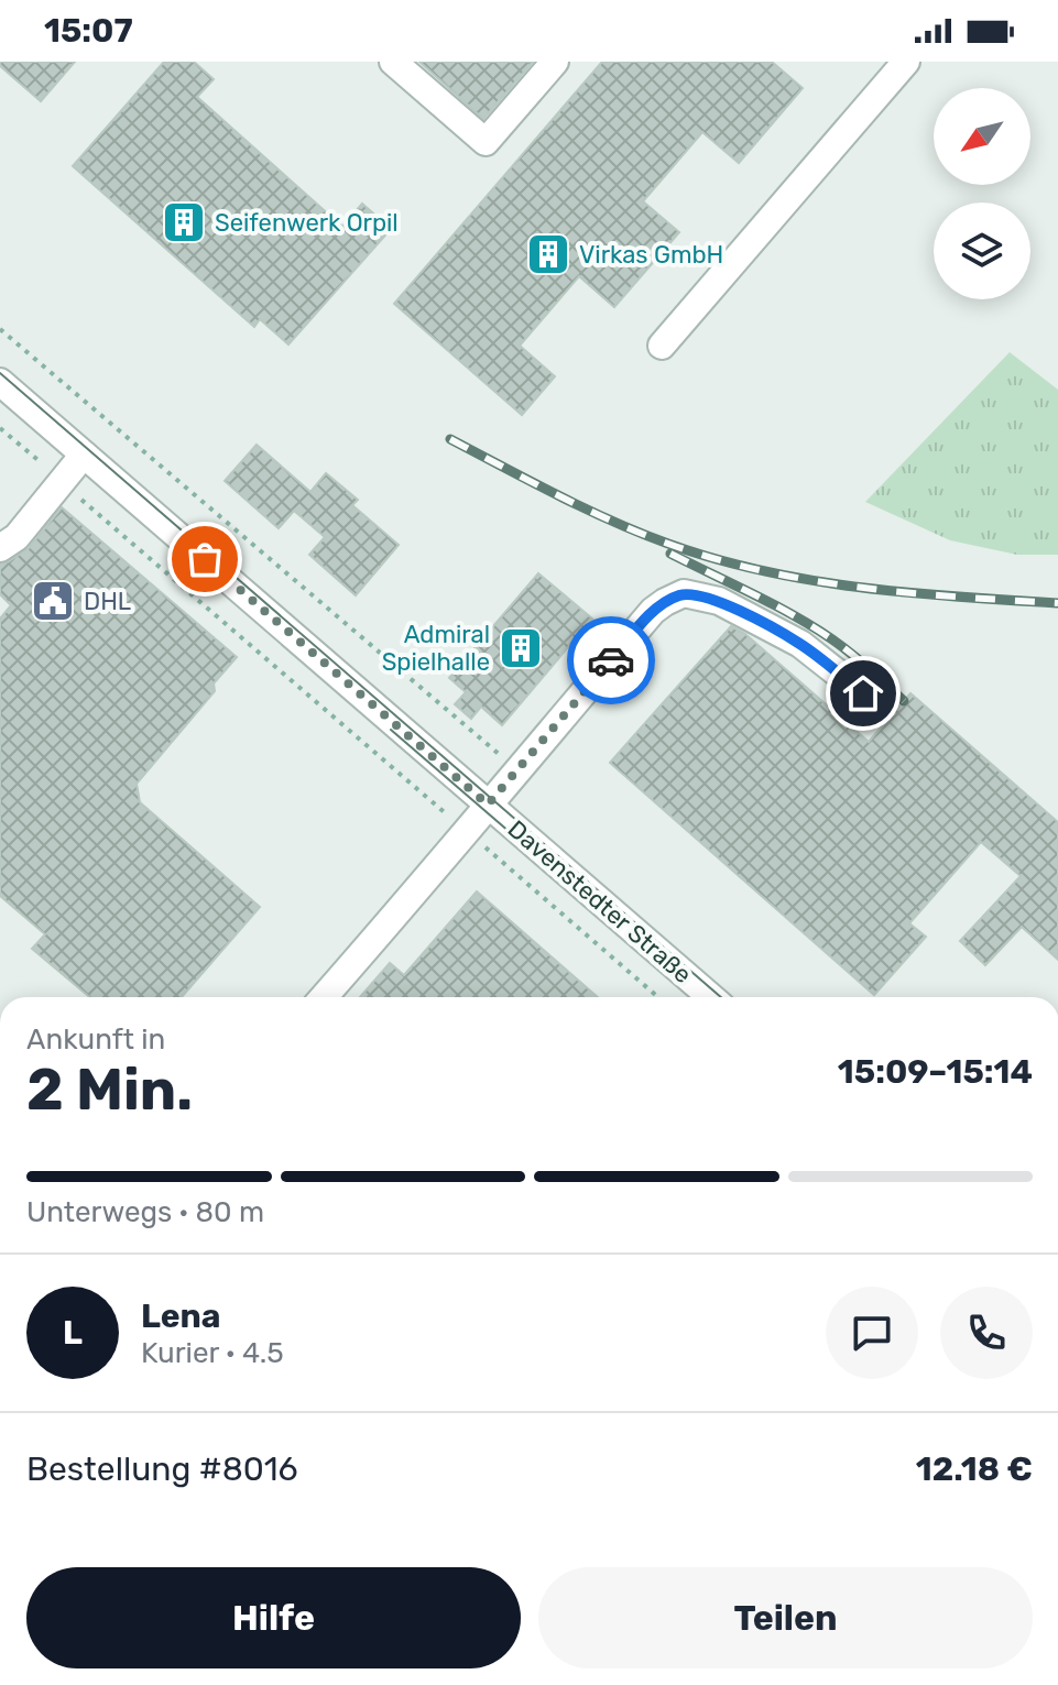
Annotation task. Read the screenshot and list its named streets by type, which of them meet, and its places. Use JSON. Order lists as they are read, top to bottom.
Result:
{
  "streets": {
    "street": ["Davenstedter Straße"]
  },
  "places": {
    "building": ["Seifenwerk Orpil", "Virkas GmbH", "Admiral Spielhalle"],
    "public building": ["DHL"]
  },
  "north": "bottom left",
  "page": {
    "status": "15:07",
    "heading": ["2 Min.", "Ankunft in", "15:09–15:14"],
    "panel": [
      "Lena",
      "Kurier · 4.5",
      "Bestellung #8016",
      "12.18 €"
    ],
    "bar": "Unterwegs · 80 m",
    "round": "L",
    "buttons": ["Hilfe", "Teilen"]
  }
}
